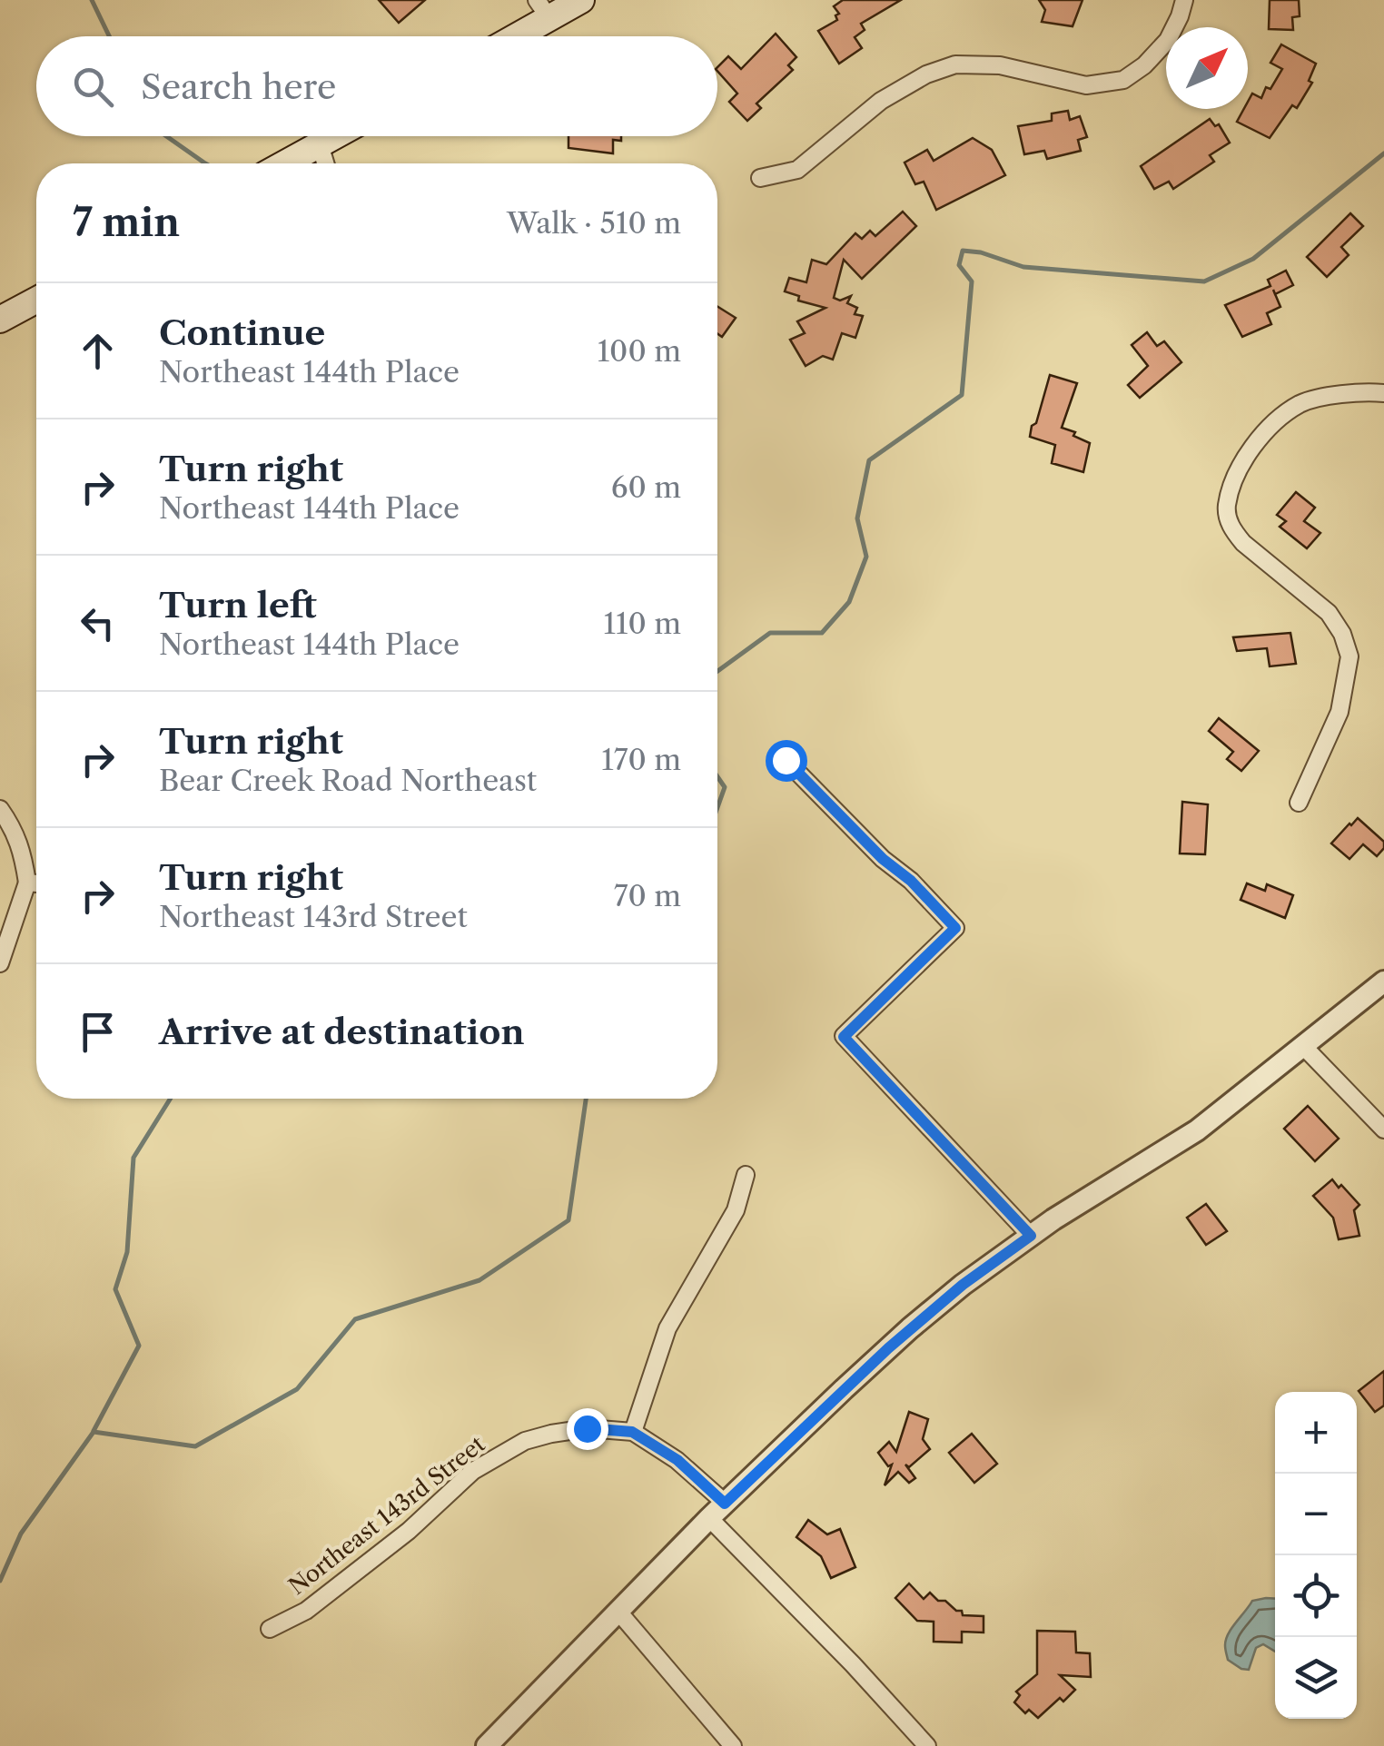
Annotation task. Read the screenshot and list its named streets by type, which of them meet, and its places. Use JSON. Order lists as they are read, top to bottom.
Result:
{
  "streets": {
    "street": ["Northeast 143rd Street"]
  },
  "north": "top right",
  "page": {
    "search": "Search here",
    "heading": ["7 min", "Walk · 510 m"],
    "list": [
      ["Continue", "Northeast 144th Place", "100 m"],
      ["Turn right", "Northeast 144th Place", "60 m"],
      ["Turn left", "Northeast 144th Place", "110 m"],
      ["Turn right", "Bear Creek Road Northeast", "170 m"],
      ["Turn right", "Northeast 143rd Street", "70 m"],
      "Arrive at destination"
    ],
    "map_buttons": ["+", "−"]
  }
}
